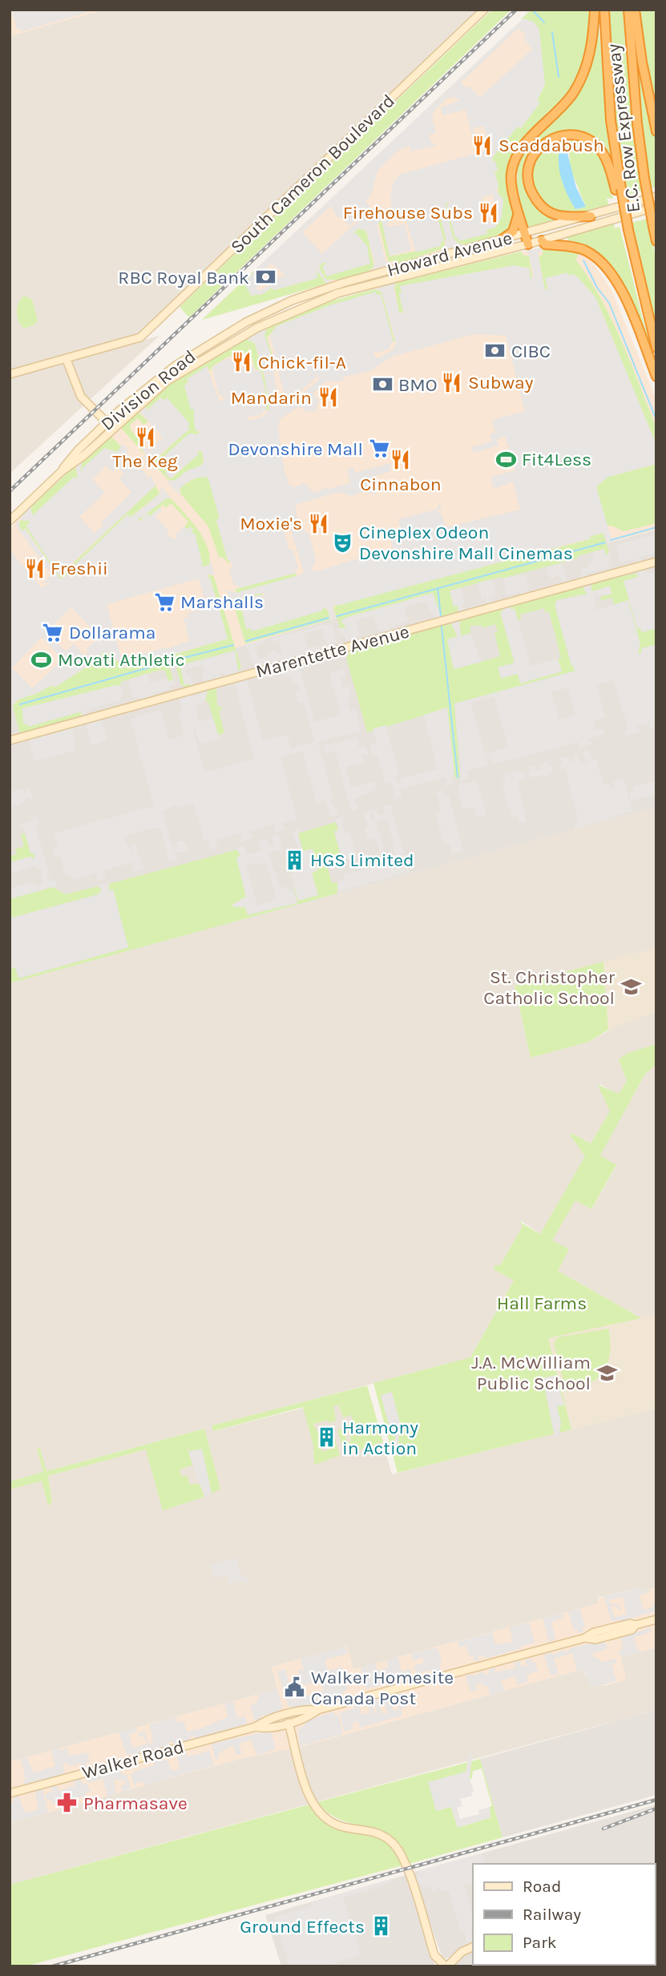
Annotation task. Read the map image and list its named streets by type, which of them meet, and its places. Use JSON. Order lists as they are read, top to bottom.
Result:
{
  "streets": {
    "highway": ["E.C. Row Expressway"],
    "main road": [
      "South Cameron Boulevard",
      "Howard Avenue",
      "Division Road",
      "Marentette Avenue",
      "Walker Road"
    ]
  },
  "crossings": [
    ["Howard Avenue", "Division Road"]
  ],
  "parks": ["Hall Farms"],
  "places": {
    "restaurant": [
      "Scaddabush",
      "Firehouse Subs",
      "Chick-fil-A",
      "Subway",
      "Mandarin",
      "The Keg",
      "Cinnabon",
      "Moxie's",
      "Freshii"
    ],
    "bank": ["RBC Royal Bank", "CIBC", "BMO"],
    "supermarket": ["Devonshire Mall", "Marshalls", "Dollarama"],
    "sports": ["Fit4Less", "Movati Athletic"],
    "theatre": ["Cineplex Odeon Devonshire Mall Cinemas"],
    "building": ["HGS Limited", "Harmony in Action", "Ground Effects"],
    "school or university": ["St. Christopher Catholic School", "J.A. McWilliam Public School"],
    "public building": ["Walker Homesite Canada Post"],
    "pharmacy": ["Pharmasave"]
  },
  "legend": ["Road", "Railway", "Park"]
}
